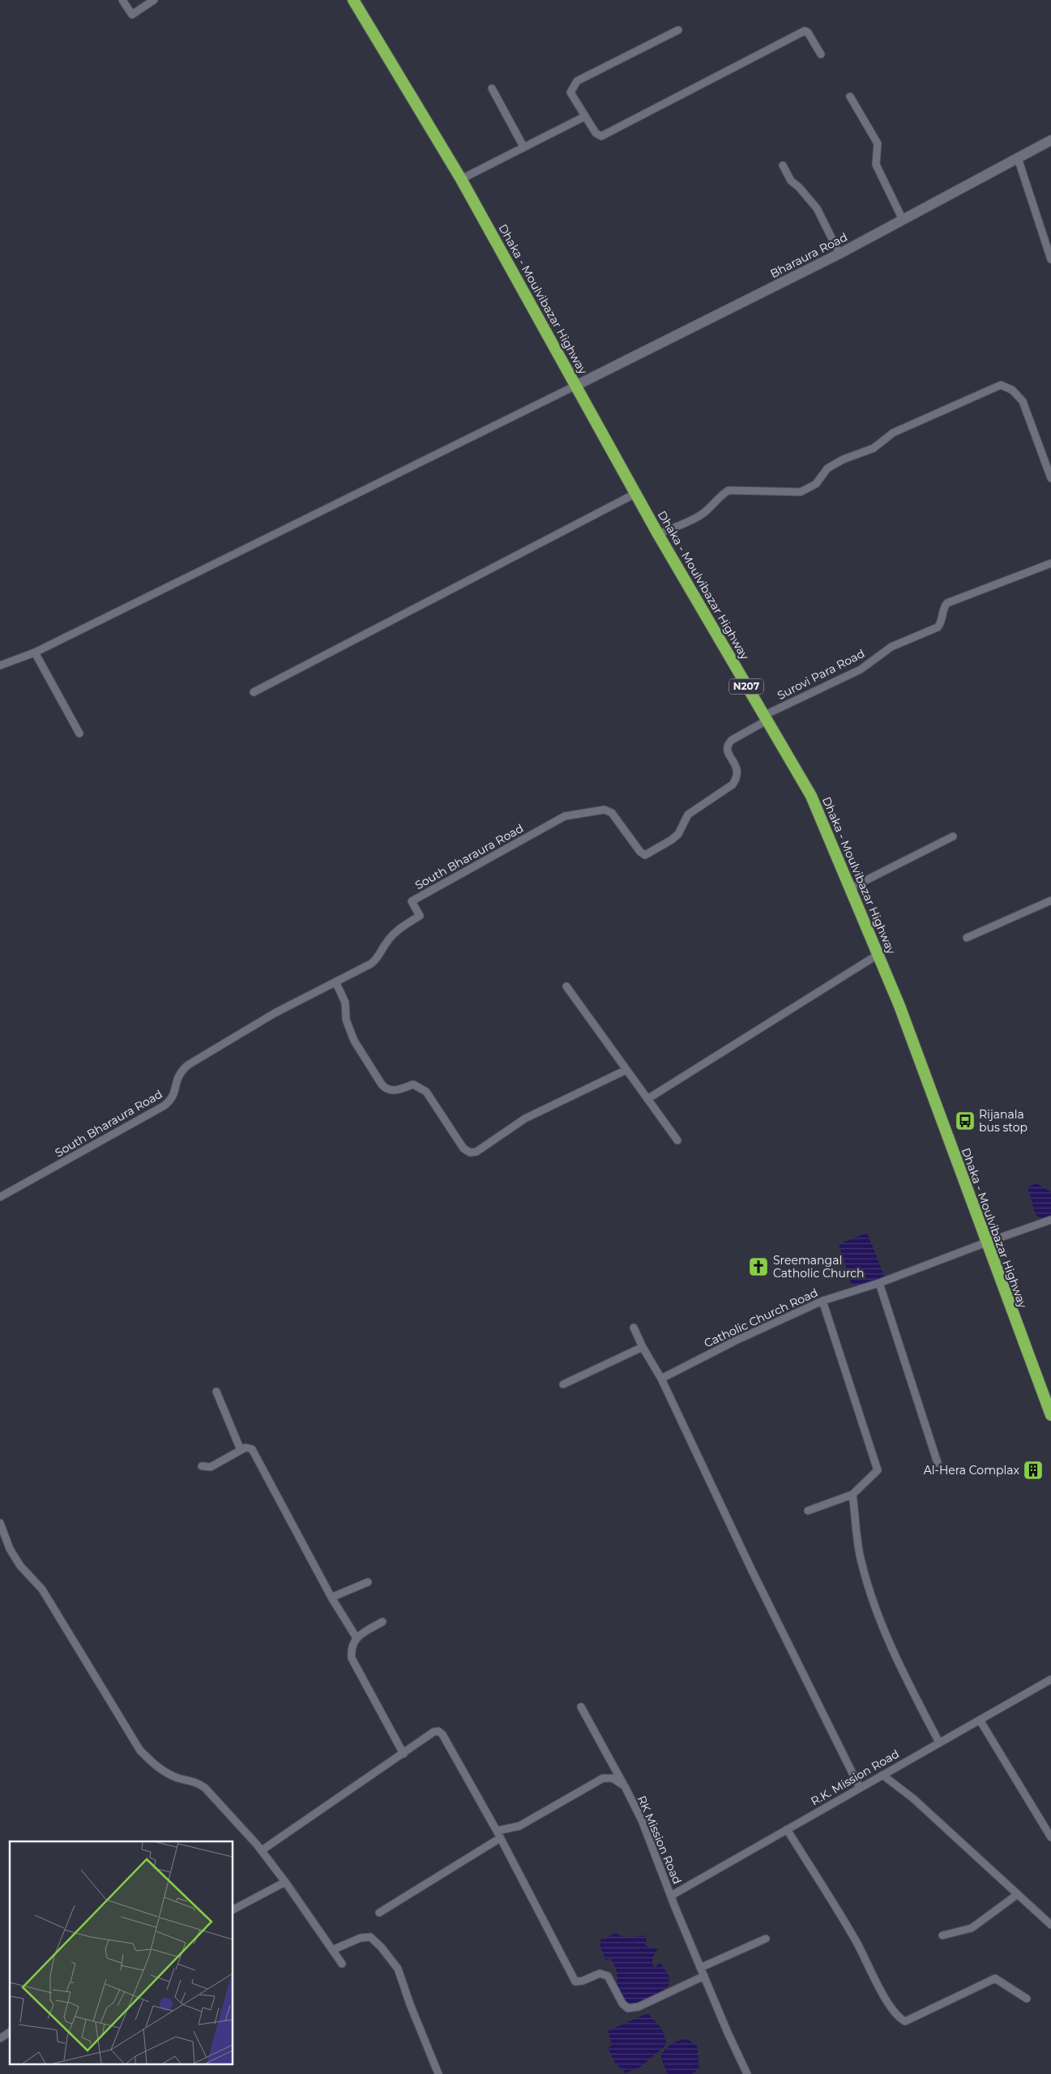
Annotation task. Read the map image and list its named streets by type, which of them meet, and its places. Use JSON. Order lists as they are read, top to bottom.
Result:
{
  "streets": {
    "highway": ["Dhaka - Moulvibazar Highway", "N207"],
    "main road": ["Bharaura Road"],
    "street": [
      "Surovi Para Road",
      "South Bharaura Road",
      "Catholic Church Road",
      "R.K. Mission Road",
      "RK Mission Road"
    ]
  },
  "crossings": [
    ["Bharaura Road", "Dhaka - Moulvibazar Highway"],
    ["Dhaka - Moulvibazar Highway", "Surovi Para Road"],
    ["Dhaka - Moulvibazar Highway", "South Bharaura Road"],
    ["Dhaka - Moulvibazar Highway", "Catholic Church Road"],
    ["Surovi Para Road", "South Bharaura Road"],
    ["R.K. Mission Road", "RK Mission Road"]
  ],
  "places": {
    "bus stop": ["Rijanala bus stop"],
    "church": ["Sreemangal Catholic Church"],
    "building": ["Al-Hera Complax"]
  }
}
